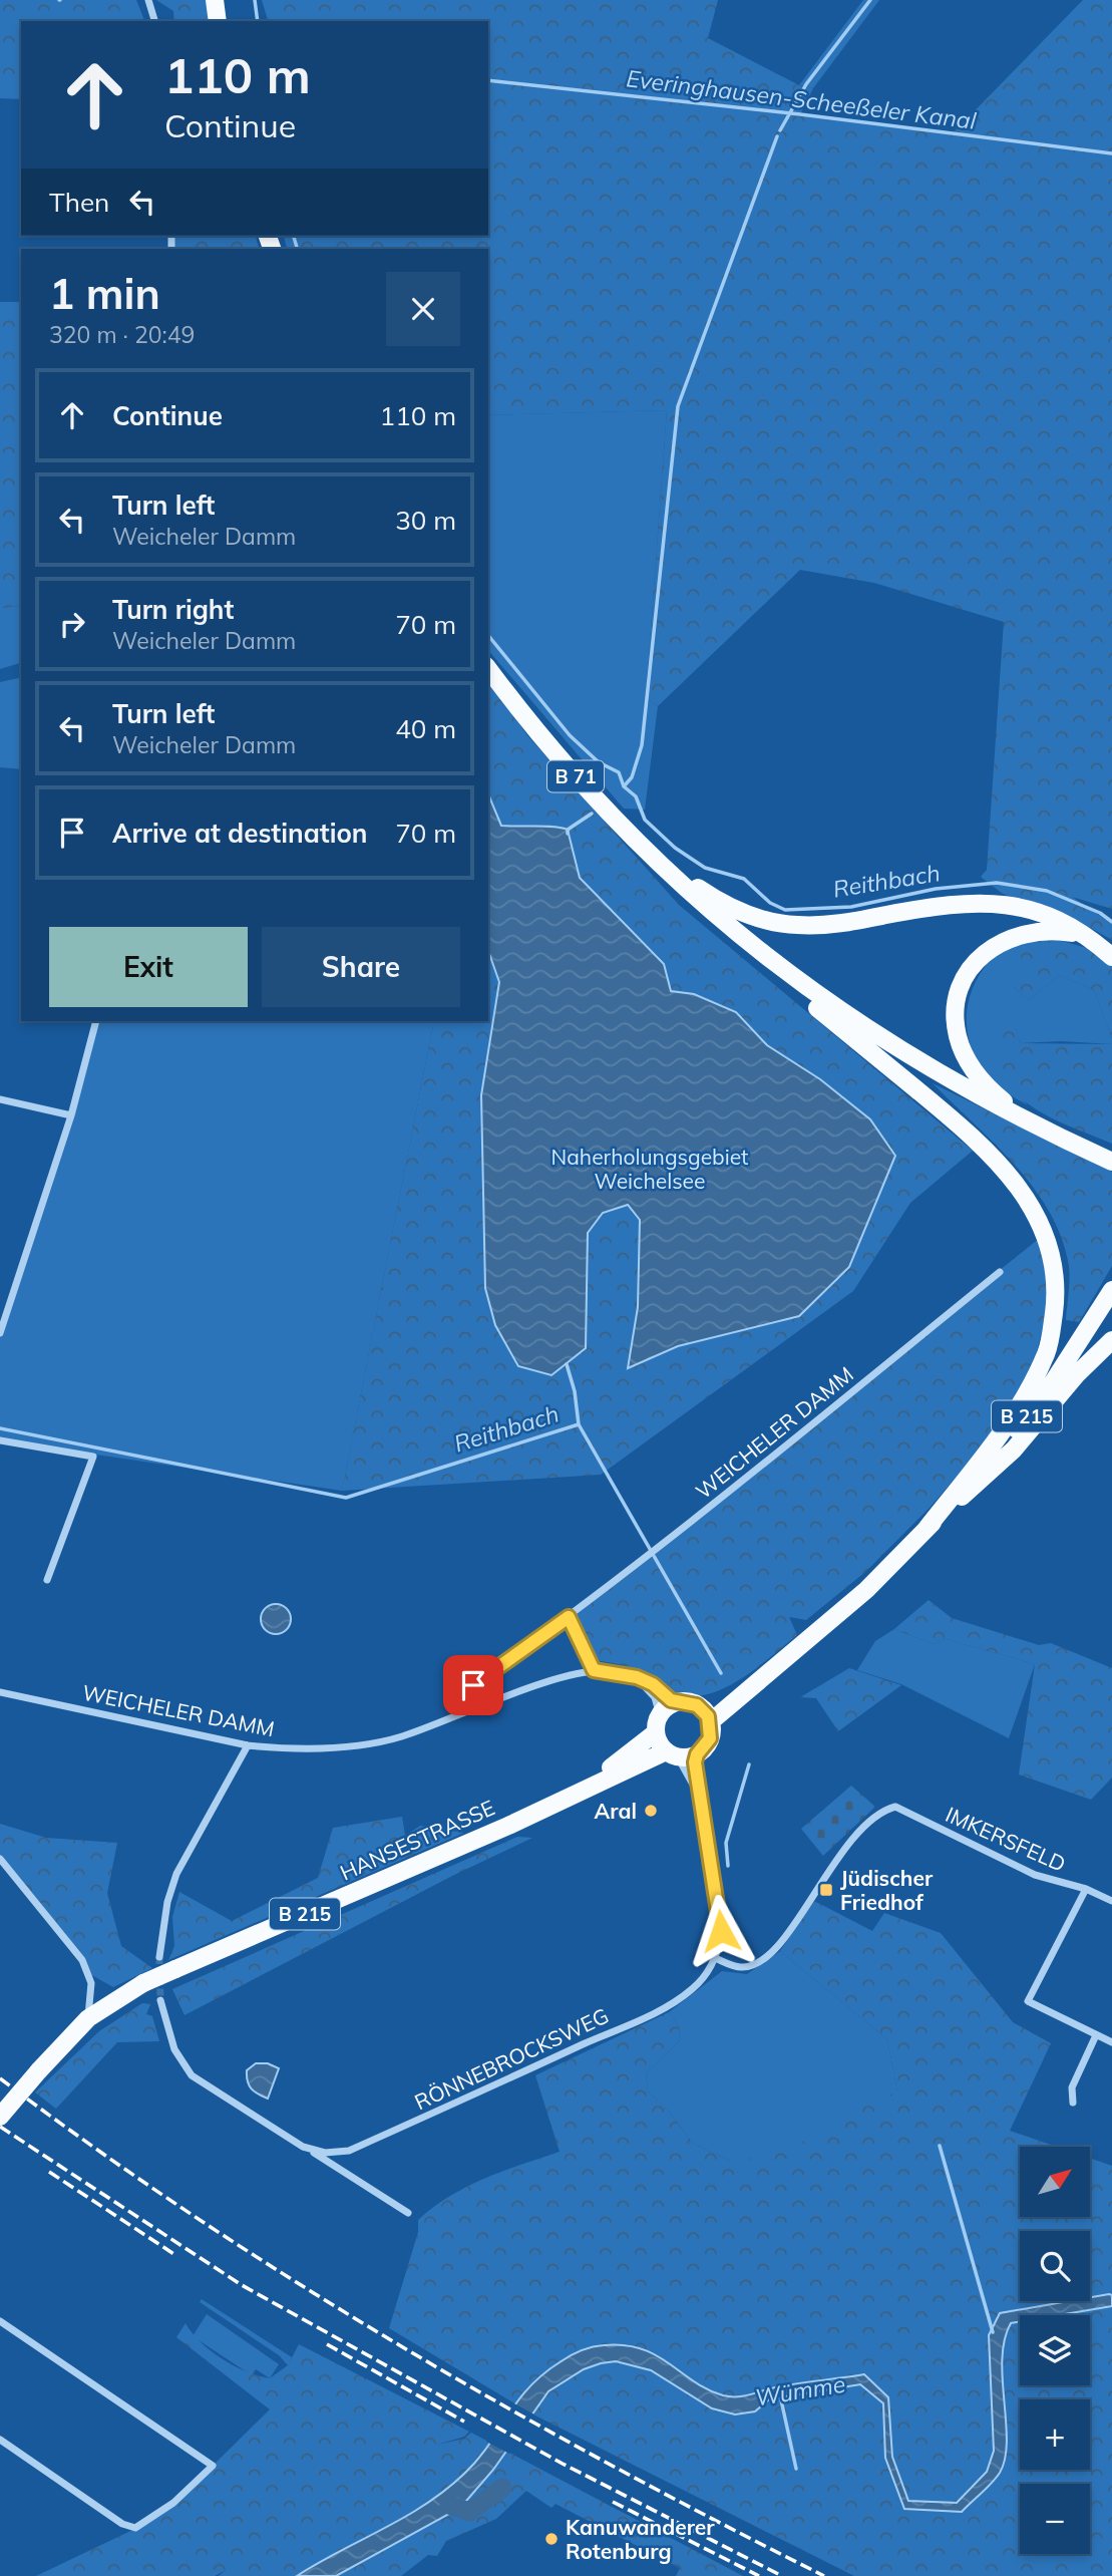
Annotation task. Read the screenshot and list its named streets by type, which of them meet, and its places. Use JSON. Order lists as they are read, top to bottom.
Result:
{
  "streets": {
    "main road": ["B 71", "B 215", "HANSESTRASSE"],
    "street": ["WEICHELER DAMM", "IMKERSFELD", "RÖNNEBROCKSWEG"]
  },
  "crossings": [
    ["B 215", "WEICHELER DAMM"],
    ["B 215", "HANSESTRASSE"],
    ["B 215", "RÖNNEBROCKSWEG"],
    ["WEICHELER DAMM", "HANSESTRASSE"],
    ["WEICHELER DAMM", "RÖNNEBROCKSWEG"],
    ["IMKERSFELD", "RÖNNEBROCKSWEG"],
    ["HANSESTRASSE", "RÖNNEBROCKSWEG"]
  ],
  "water": ["Everinghausen-Scheeßeler Kanal", "Reithbach", "Wümme"],
  "parks": ["Naherholungsgebiet Weichelsee"],
  "places": {
    "other": ["Aral", "Kanuwanderer Rotenburg"],
    "transit": ["Jüdischer Friedhof"]
  },
  "north": "top right",
  "page": {
    "turn": ["110 m", "Continue"],
    "then": "Then",
    "heading": ["1 min", "320 m · 20:49"],
    "list": [
      {
        "name": "Continue",
        "value": "110 m"
      },
      {
        "name": "Turn left",
        "note": "Weicheler Damm",
        "value": "30 m"
      },
      {
        "name": "Turn right",
        "note": "Weicheler Damm",
        "value": "70 m"
      },
      {
        "name": "Turn left",
        "note": "Weicheler Damm",
        "value": "40 m"
      },
      {
        "name": "Arrive at destination",
        "value": "70 m"
      }
    ],
    "buttons": ["Exit", "Share"],
    "map_buttons": ["+", "−"]
  }
}
